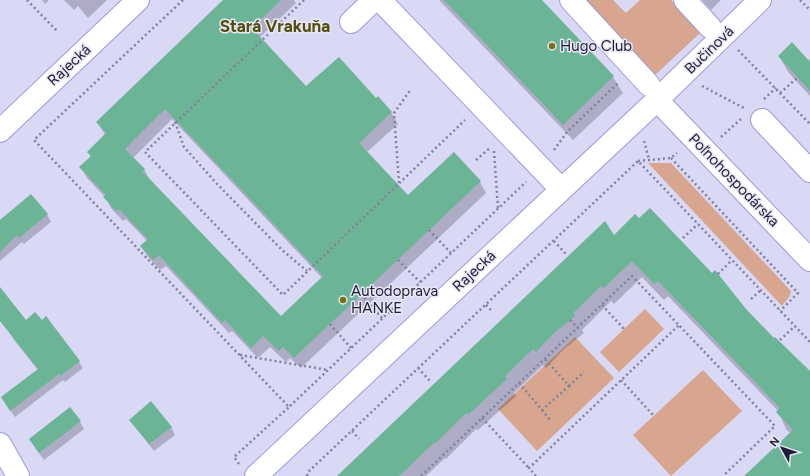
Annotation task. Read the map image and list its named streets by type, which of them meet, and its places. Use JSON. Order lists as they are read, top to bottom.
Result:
{
  "streets": {
    "street": ["Bučinová", "Rajecká", "Poľnohospodárska"]
  },
  "crossings": [
    ["Bučinová", "Rajecká"],
    ["Bučinová", "Poľnohospodárska"],
    ["Rajecká", "Poľnohospodárska"]
  ],
  "districts": ["Stará Vrakuňa"],
  "places": ["Hugo Club", "Autodoprava HANKE"],
  "north": "top left"
}
